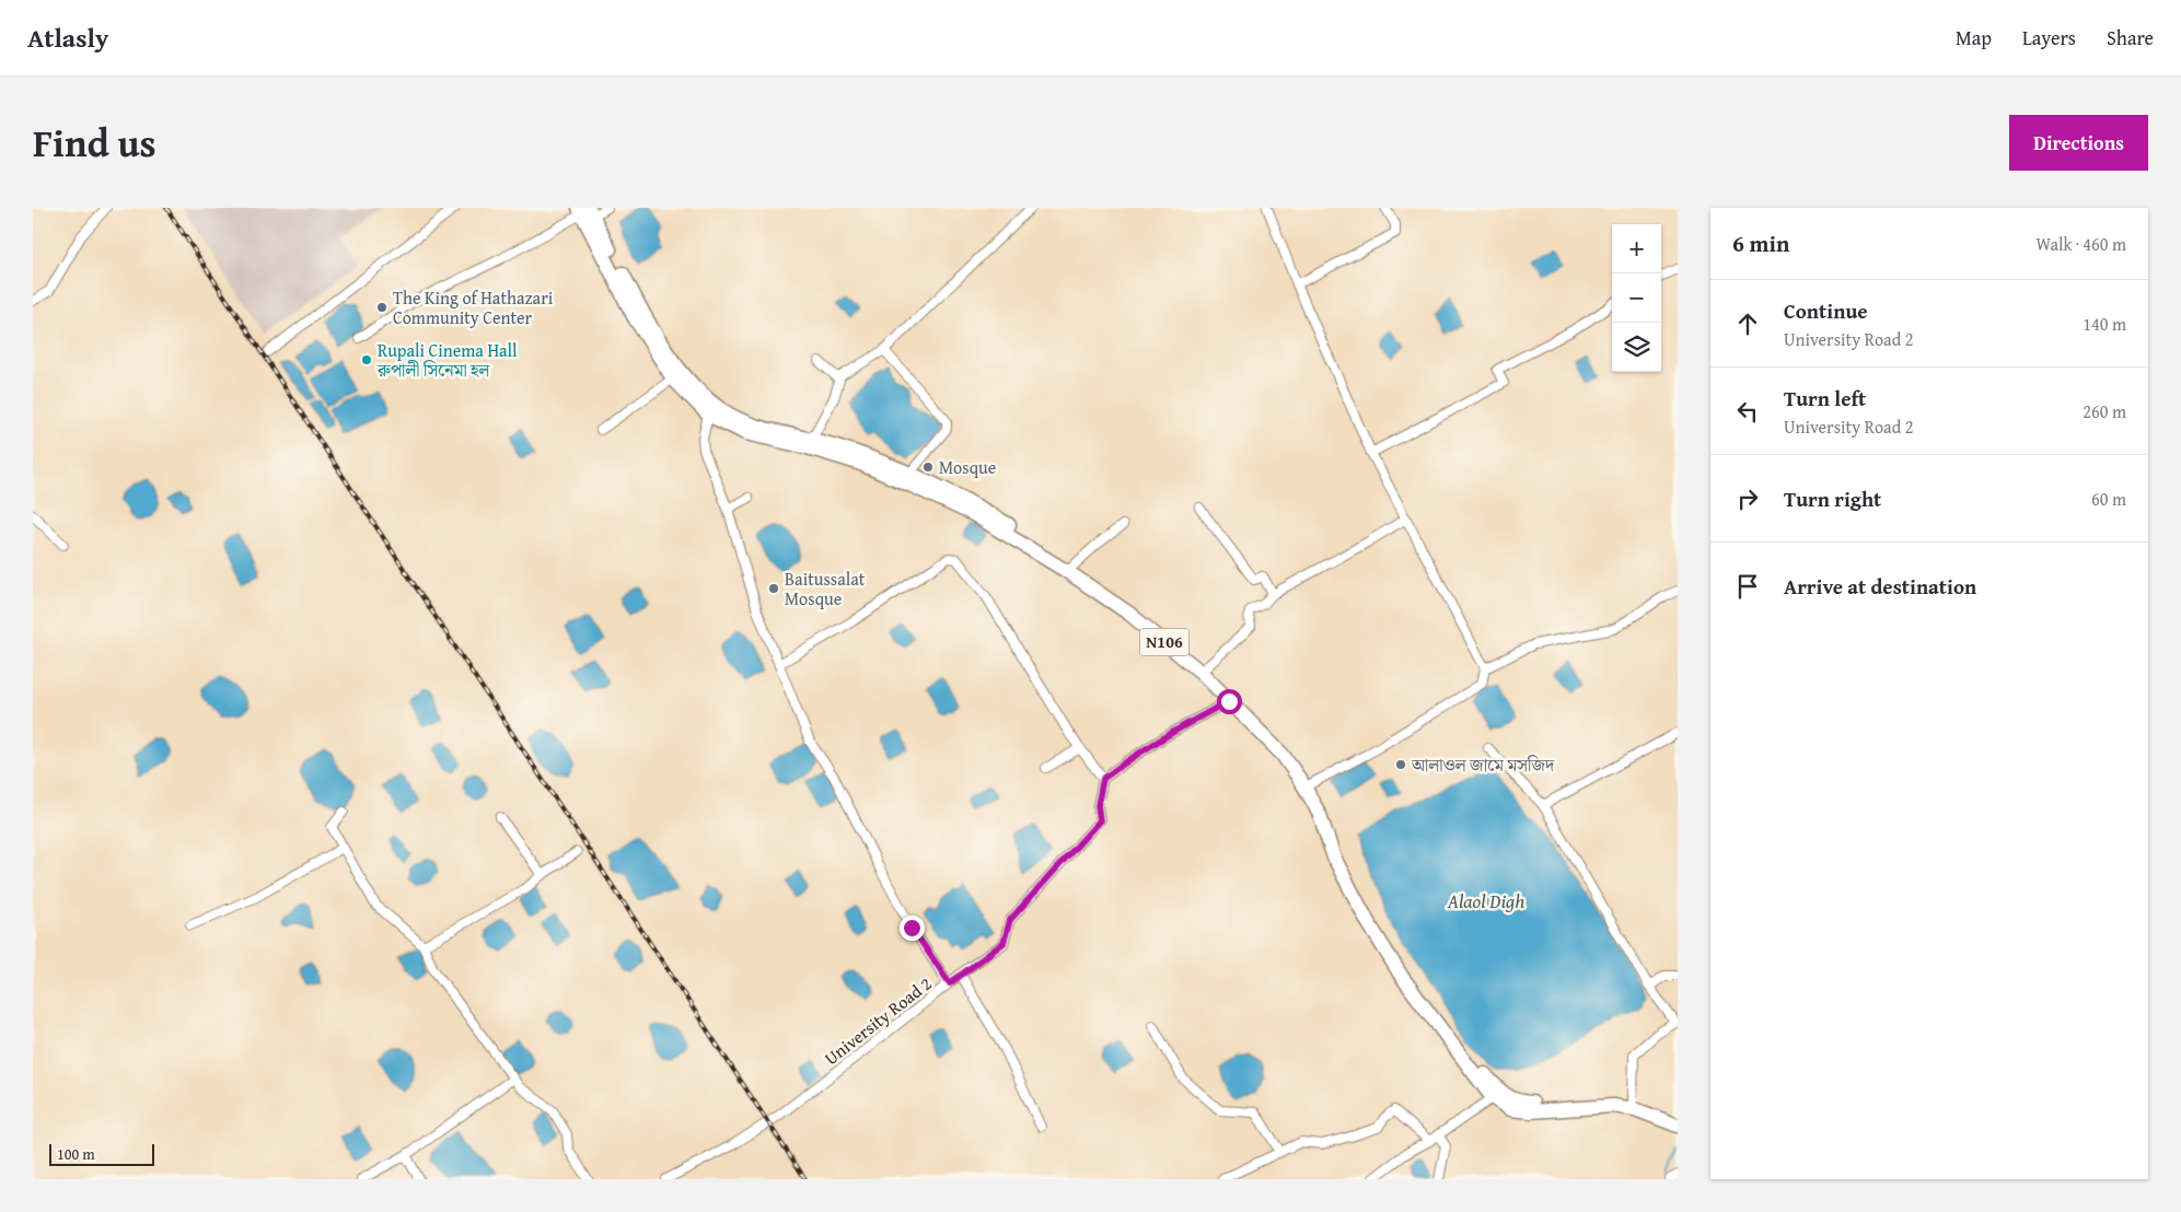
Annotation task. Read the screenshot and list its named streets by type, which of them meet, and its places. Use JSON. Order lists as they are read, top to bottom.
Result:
{
  "streets": {
    "highway": ["N106"],
    "street": ["University Road 2"]
  },
  "water": ["Alaol Digh"],
  "places": [
    "The King of Hathazari Community Center",
    "Rupali Cinema Hall রুপালী সিনেমা হল",
    "Mosque",
    "Baitussalat Mosque",
    "আলাওল জামে মসজিদ"
  ],
  "scale_bar": "100 m",
  "page": {
    "header": "Atlasly",
    "nav": ["Map", "Layers", "Share"],
    "title": "Find us",
    "buttons": "Directions",
    "heading": ["6 min", "Walk · 460 m"],
    "map_buttons": ["+", "−"],
    "list": [
      ["Continue", "University Road 2", "140 m"],
      ["Turn left", "University Road 2", "260 m"],
      ["Turn right", "60 m"],
      "Arrive at destination"
    ],
    "scale": "100 m"
  }
}
